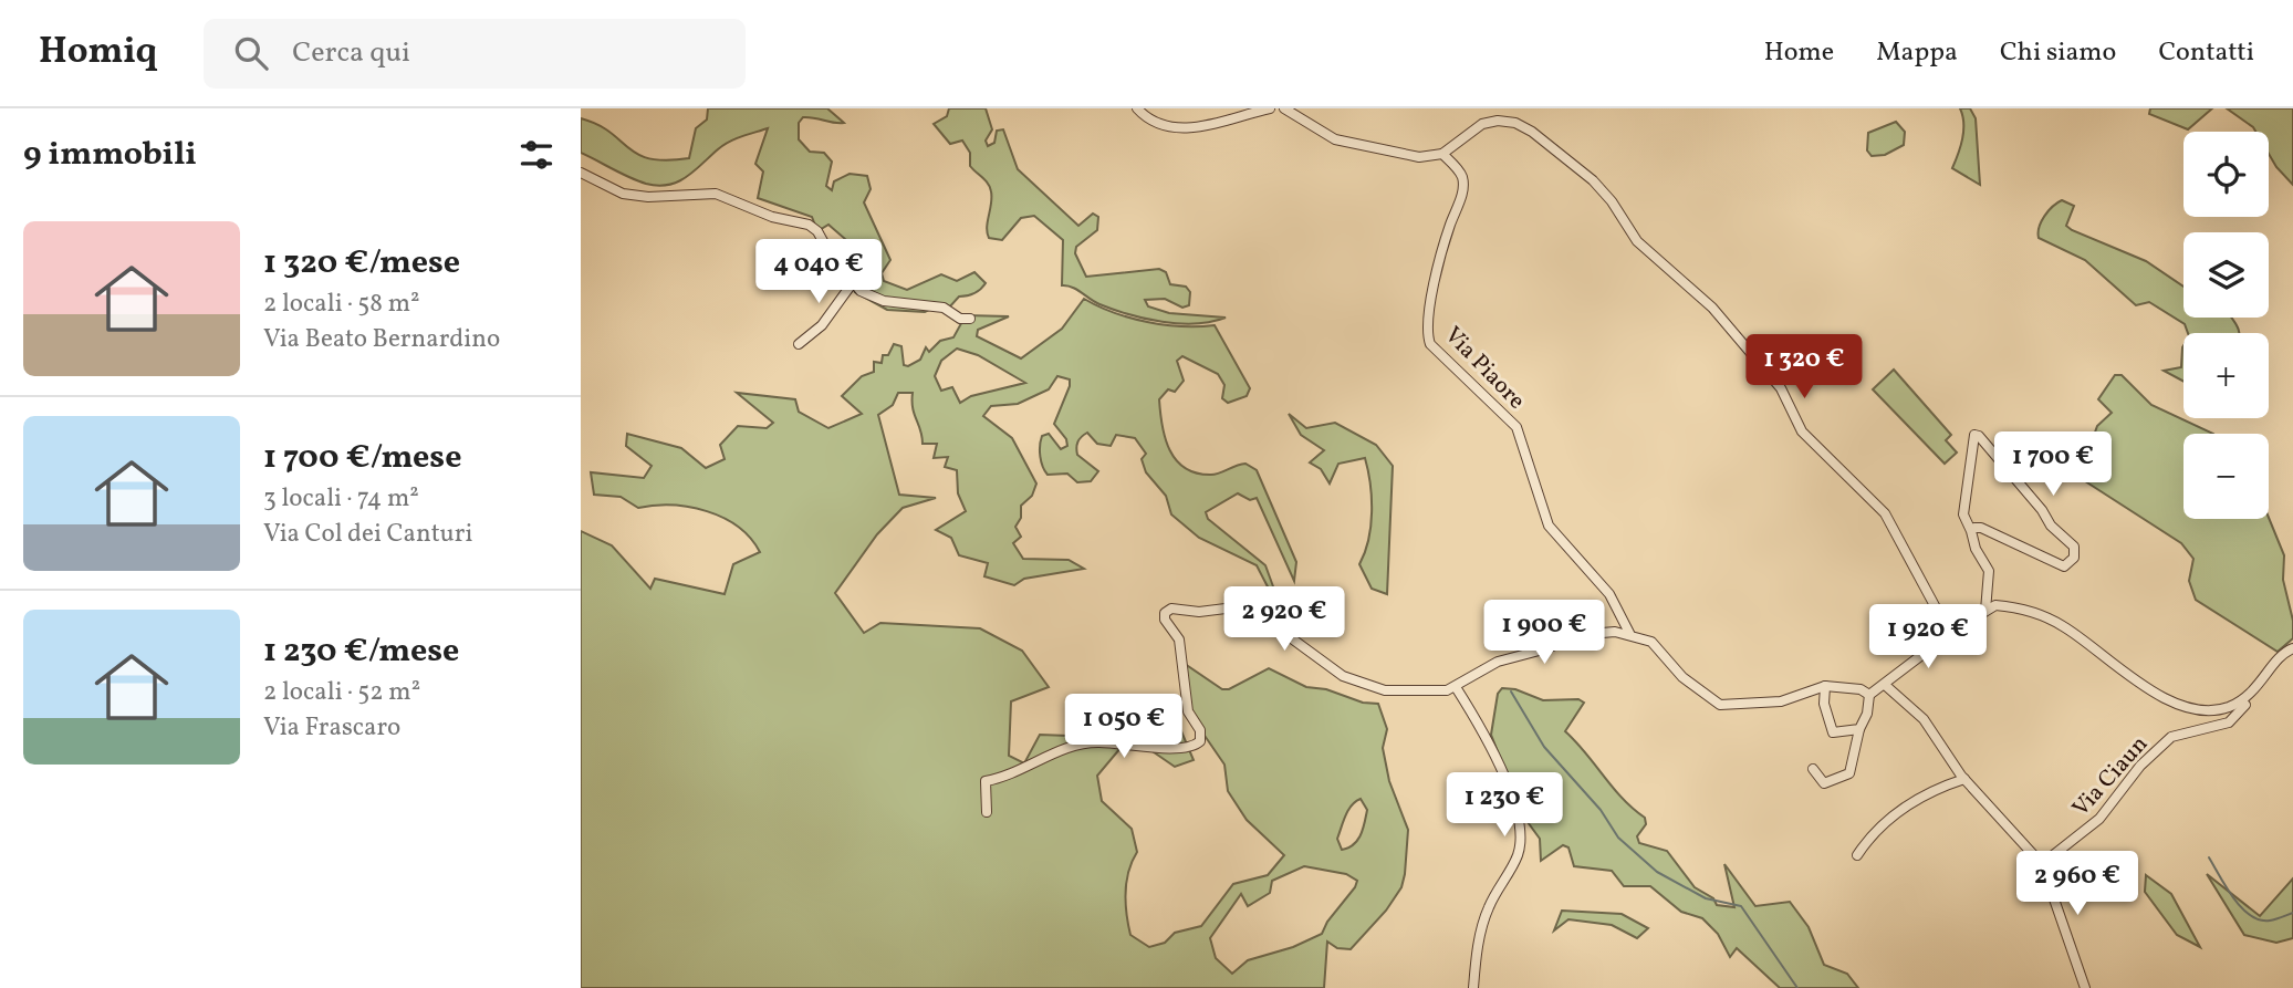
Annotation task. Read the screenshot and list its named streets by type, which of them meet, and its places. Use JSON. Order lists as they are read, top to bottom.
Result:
{
  "streets": {
    "street": ["Via Piaore", "Via Ciaun"]
  },
  "page": {
    "header": "Homiq",
    "search": "Cerca qui",
    "nav": [
      "Home",
      "Mappa",
      "Chi siamo",
      "Contatti"
    ],
    "heading": "9 immobili",
    "map_buttons": ["+", "−"],
    "list": [
      {
        "name": "1 320 €/mese",
        "note": "2 locali · 58 m² · Via Beato Bernardino"
      },
      {
        "name": "1 700 €/mese",
        "note": "3 locali · 74 m² · Via Col dei Canturi"
      },
      {
        "name": "1 230 €/mese",
        "note": "2 locali · 52 m² · Via Frascaro"
      }
    ],
    "price": [
      "4 040 €",
      "1 320 €",
      "1 700 €",
      "2 920 €",
      "1 900 €",
      "1 920 €",
      "1 050 €",
      "1 230 €",
      "2 960 €"
    ]
  }
}
